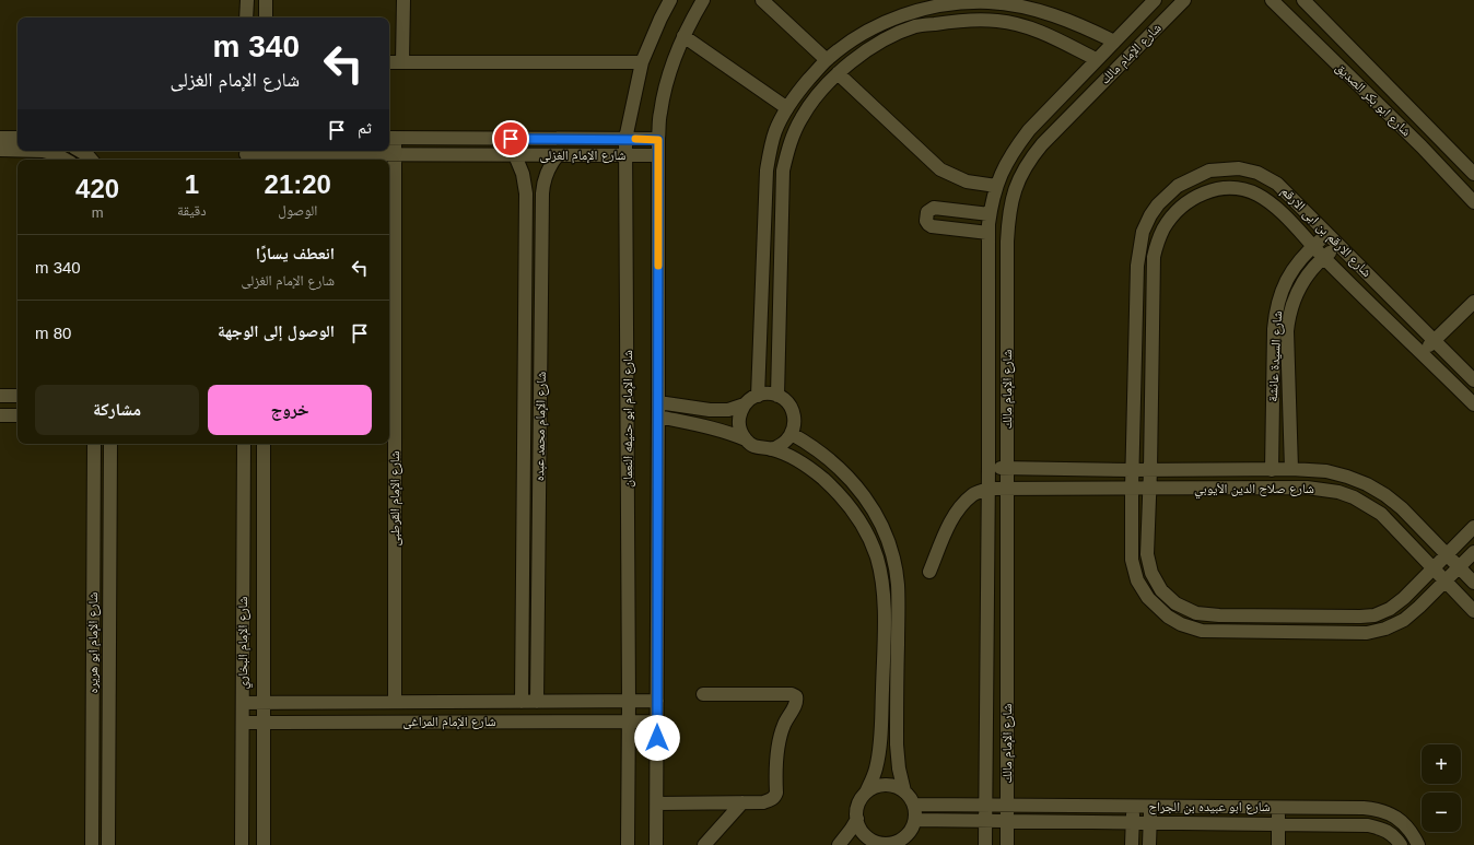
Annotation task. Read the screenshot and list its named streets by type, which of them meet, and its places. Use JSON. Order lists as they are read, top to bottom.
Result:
{
  "streets": {
    "street": [
      "شارع الإمام مالك",
      "شارع ابو بكر الصديق",
      "شارع الإمام الغزلى",
      "شارع الارقم بن ابى الارقم",
      "شارع السيدة عائشة",
      "شارع الإمام ابو حنيفه النعمان",
      "شارع الإمام محمد عبده",
      "شارع صلاح الدين الأيوبي",
      "شارع الإمام القرطبى",
      "شارع الإمام ابو هريره",
      "شارع الإمام البخاري",
      "شارع الإمام المراغى",
      "شارع ابو عبيده بن الجراح"
    ]
  },
  "crossings": [
    ["شارع الإمام مالك", "شارع صلاح الدين الأيوبي"],
    ["شارع الإمام مالك", "شارع ابو عبيده بن الجراح"],
    ["شارع الإمام الغزلى", "شارع الإمام ابو حنيفه النعمان"],
    ["شارع الإمام الغزلى", "شارع الإمام محمد عبده"],
    ["شارع الإمام الغزلى", "شارع الإمام القرطبى"],
    ["شارع الارقم بن ابى الارقم", "شارع السيدة عائشة"],
    ["شارع الارقم بن ابى الارقم", "شارع صلاح الدين الأيوبي"],
    ["شارع السيدة عائشة", "شارع صلاح الدين الأيوبي"],
    ["شارع الإمام ابو حنيفه النعمان", "شارع الإمام المراغى"],
    ["شارع الإمام محمد عبده", "شارع الإمام المراغى"],
    ["شارع الإمام القرطبى", "شارع الإمام المراغى"],
    ["شارع الإمام البخاري", "شارع الإمام المراغى"]
  ],
  "page": {
    "turn": ["340 m", "شارع الإمام الغزلى"],
    "then": "ثم",
    "eta": [
      "21:20",
      "الوصول",
      "1",
      "دقيقة",
      "420",
      "m"
    ],
    "list": [
      {
        "name": "انعطف يسارًا",
        "note": "شارع الإمام الغزلى",
        "value": "340 m"
      },
      {
        "name": "الوصول إلى الوجهة",
        "value": "80 m"
      }
    ],
    "buttons": ["خروج", "مشاركة"],
    "map_buttons": ["+", "−"]
  }
}
